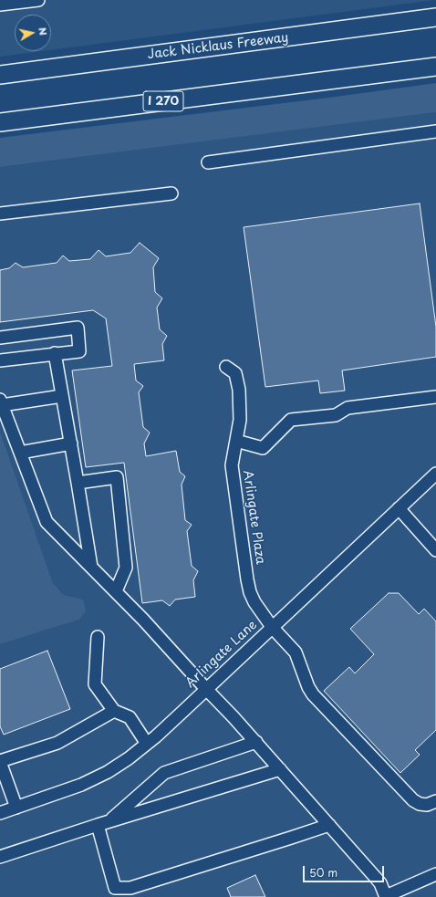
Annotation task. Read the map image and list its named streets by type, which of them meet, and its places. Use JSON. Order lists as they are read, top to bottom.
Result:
{
  "streets": {
    "highway": ["Jack Nicklaus Freeway", "I 270"],
    "street": ["Arlingate Plaza", "Arlingate Lane"]
  },
  "crossings": [
    ["Arlingate Plaza", "Arlingate Lane"]
  ],
  "scale_bar": "50 m",
  "north": "right"
}
